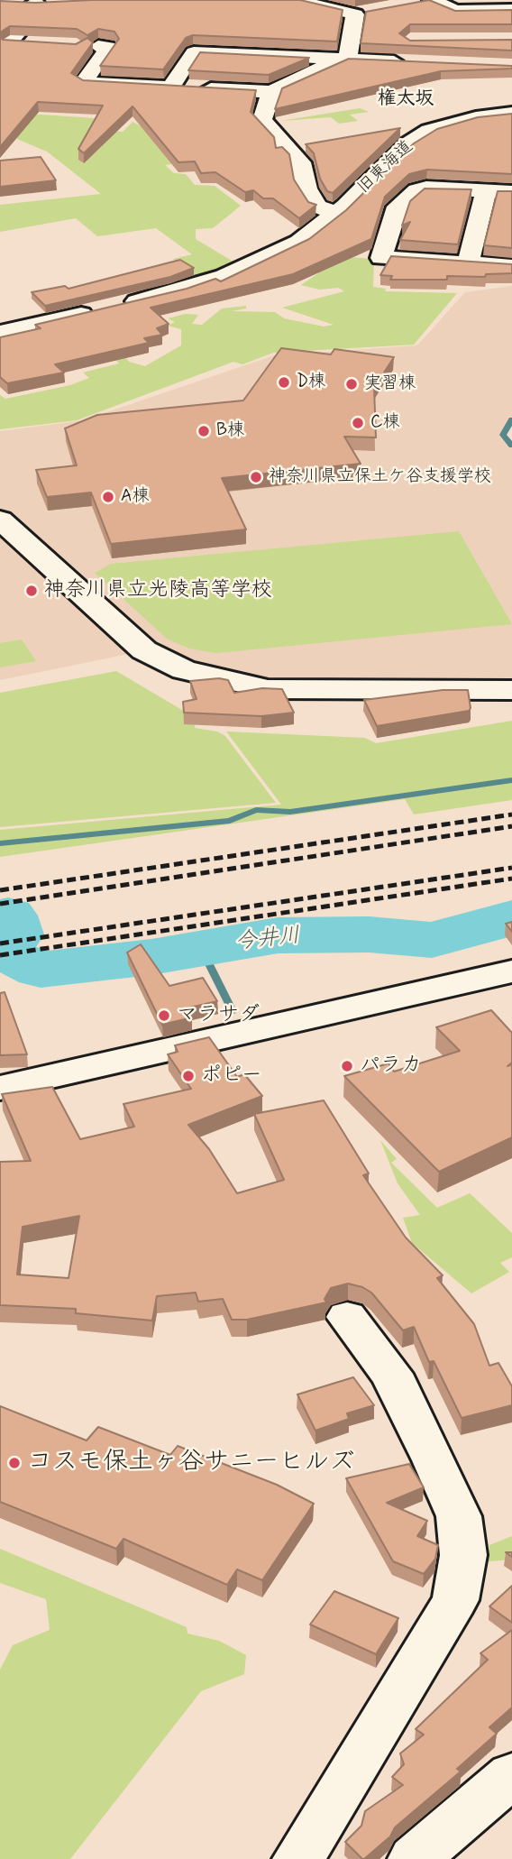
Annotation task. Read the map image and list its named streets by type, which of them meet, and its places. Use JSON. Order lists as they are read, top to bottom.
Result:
{
  "streets": {
    "street": ["旧東海道"]
  },
  "districts": ["権太坂"],
  "water": ["今井川"],
  "places": [
    "D棟",
    "実習棟",
    "C棟",
    "B棟",
    "神奈川県立保土ケ谷支援学校",
    "A棟",
    "神奈川県立光陵高等学校",
    "マラサダ",
    "パラカ",
    "ポピー",
    "コスモ保土ヶ谷サニーヒルズ"
  ]
}
